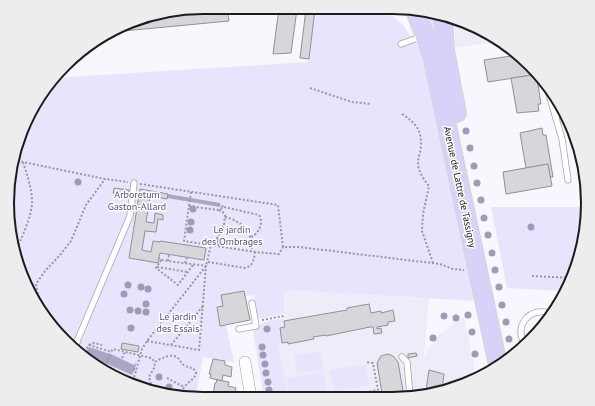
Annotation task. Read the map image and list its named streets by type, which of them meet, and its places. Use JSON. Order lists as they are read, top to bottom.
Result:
{
  "streets": {
    "main road": ["Avenue de Lattre de Tassigny"]
  },
  "parks": ["Arboretum Gaston-Allard", "Le jardin des Ombrages", "Le jardin des Essais"]
}
